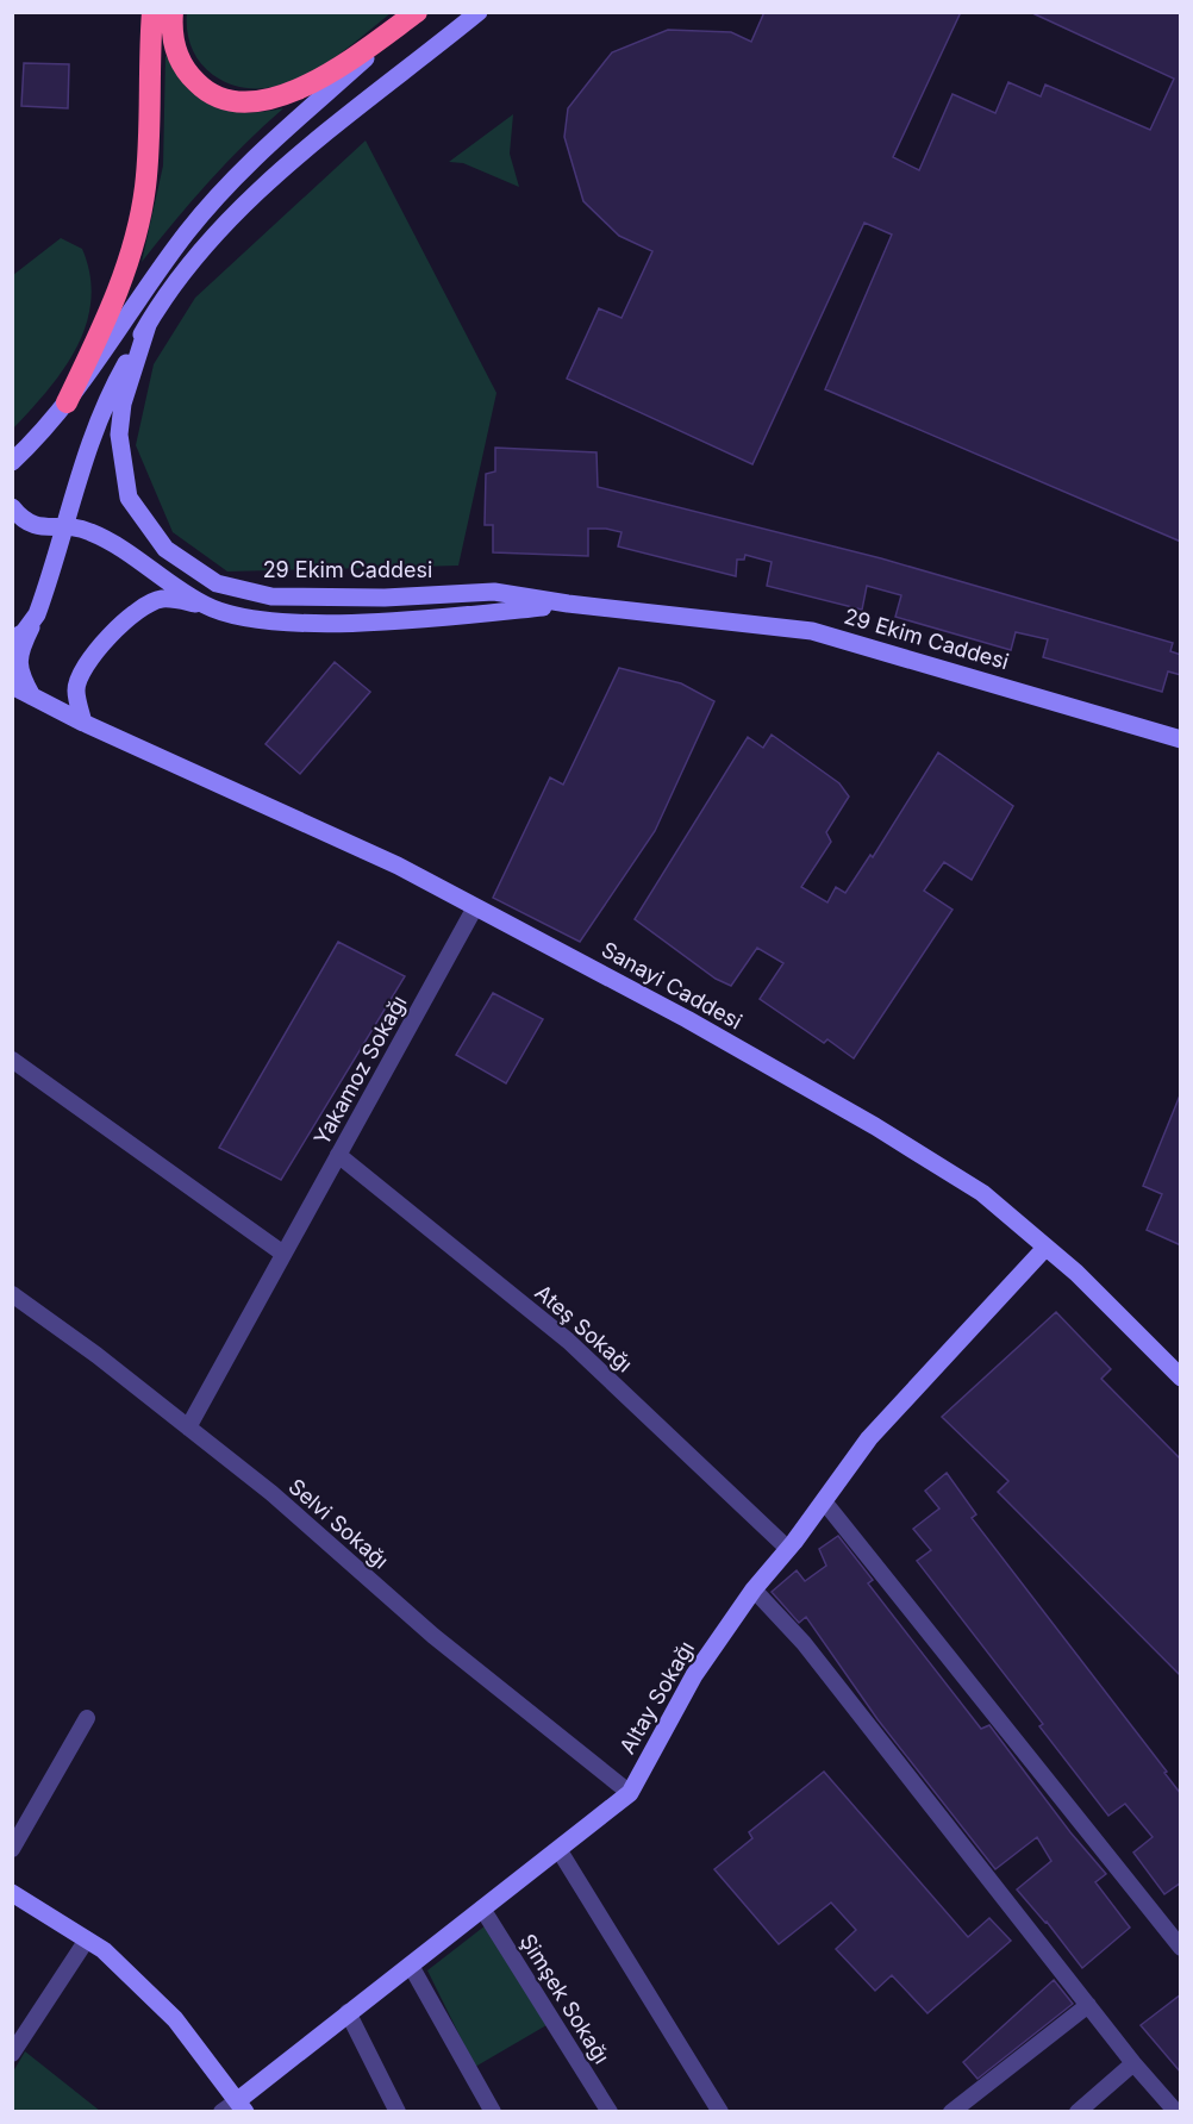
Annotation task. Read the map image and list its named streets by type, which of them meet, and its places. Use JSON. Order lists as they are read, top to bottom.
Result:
{
  "streets": {
    "main road": ["29 Ekim Caddesi", "Sanayi Caddesi", "Altay Sokağı"],
    "street": [
      "Yakamoz Sokağı",
      "Ateş Sokağı",
      "Selvi Sokağı",
      "Şimşek Sokağı"
    ]
  },
  "crossings": [
    ["Sanayi Caddesi", "Yakamoz Sokağı"],
    ["Sanayi Caddesi", "Altay Sokağı"],
    ["Yakamoz Sokağı", "Ateş Sokağı"],
    ["Yakamoz Sokağı", "Selvi Sokağı"],
    ["Ateş Sokağı", "Altay Sokağı"],
    ["Selvi Sokağı", "Altay Sokağı"],
    ["Altay Sokağı", "Şimşek Sokağı"]
  ]
}
